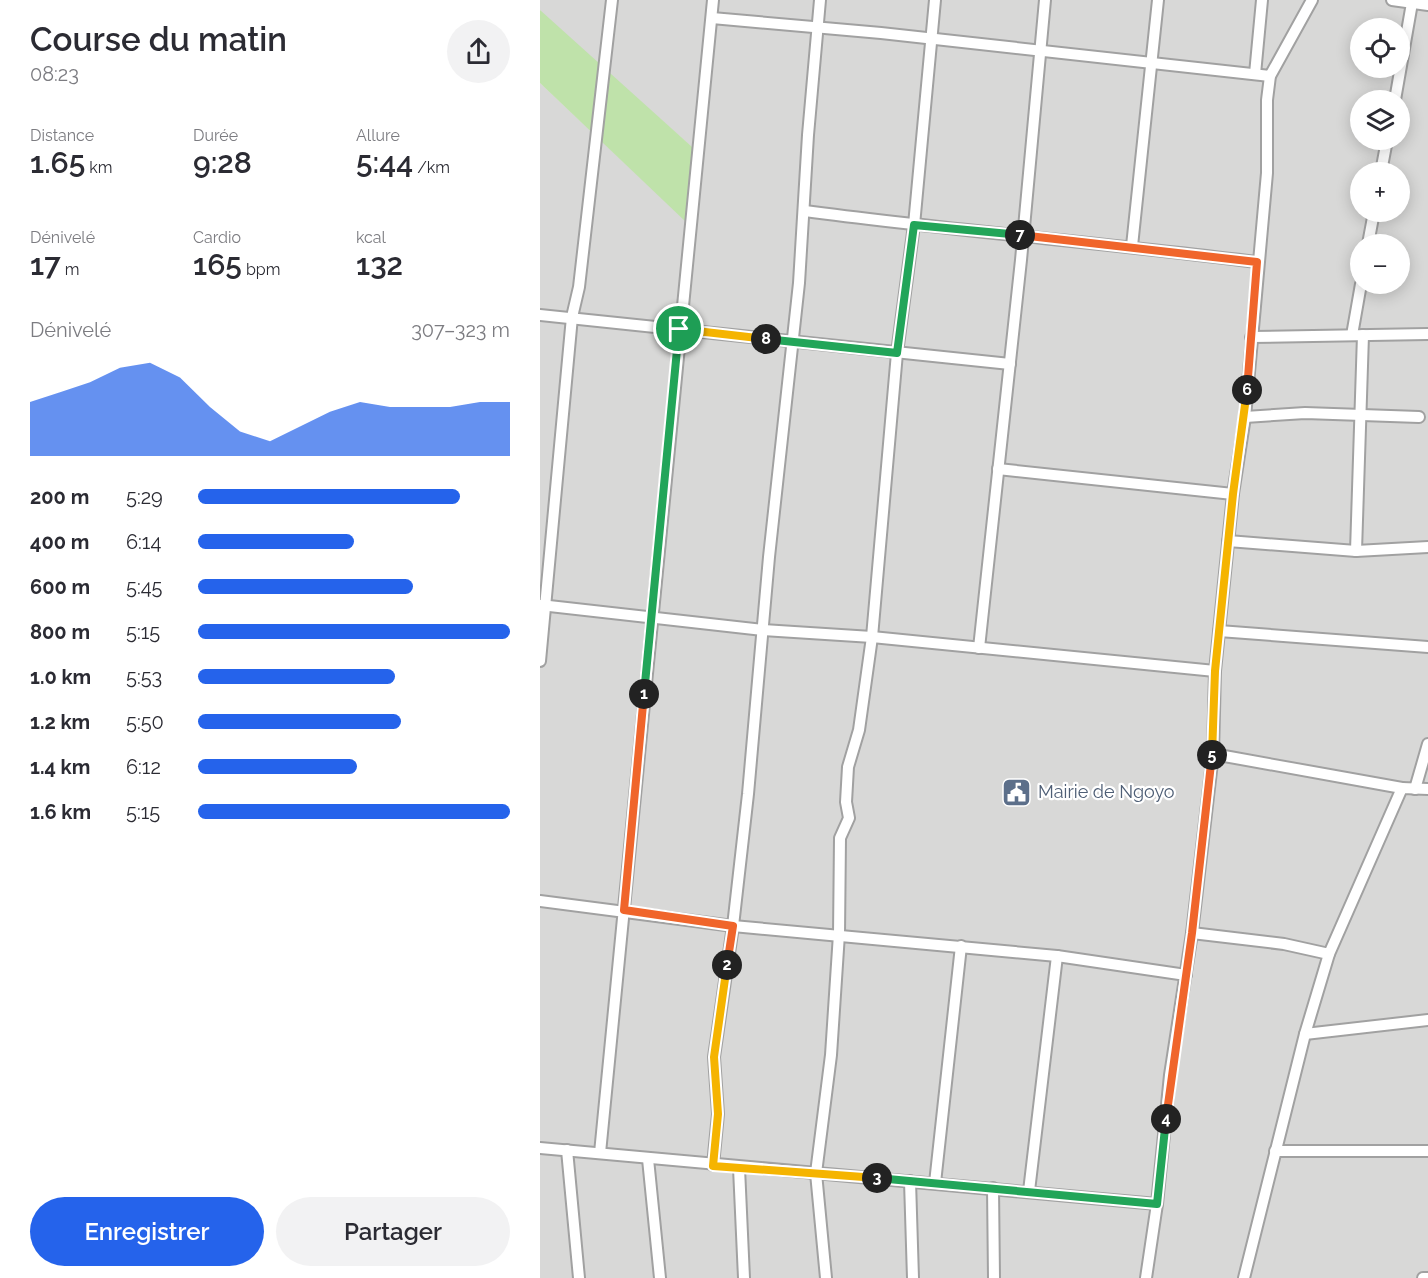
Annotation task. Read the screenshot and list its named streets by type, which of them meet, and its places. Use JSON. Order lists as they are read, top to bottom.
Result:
{
  "places": {
    "public building": ["Mairie de Ngoyo"]
  },
  "page": {
    "heading": ["Course du matin", "08:23"],
    "map_buttons": ["+", "−"],
    "stats": [
      ["Distance", "1.65 km"],
      ["Durée", "9:28"],
      ["Allure", "5:44 /km"],
      ["Dénivelé", "17 m"],
      ["Cardio", "165 bpm"],
      ["kcal", "132"]
    ],
    "pins": [
      "7",
      "8",
      "6",
      "1",
      "5",
      "2",
      "4",
      "3"
    ],
    "chart": ["Dénivelé", "307–323 m"],
    "list": [
      {
        "name": "200 m",
        "note": "5:29"
      },
      {
        "name": "400 m",
        "note": "6:14"
      },
      {
        "name": "600 m",
        "note": "5:45"
      },
      {
        "name": "800 m",
        "note": "5:15"
      },
      {
        "name": "1.0 km",
        "note": "5:53"
      },
      {
        "name": "1.2 km",
        "note": "5:50"
      },
      {
        "name": "1.4 km",
        "note": "6:12"
      },
      {
        "name": "1.6 km",
        "note": "5:15"
      }
    ],
    "buttons": ["Enregistrer", "Partager"]
  }
}
